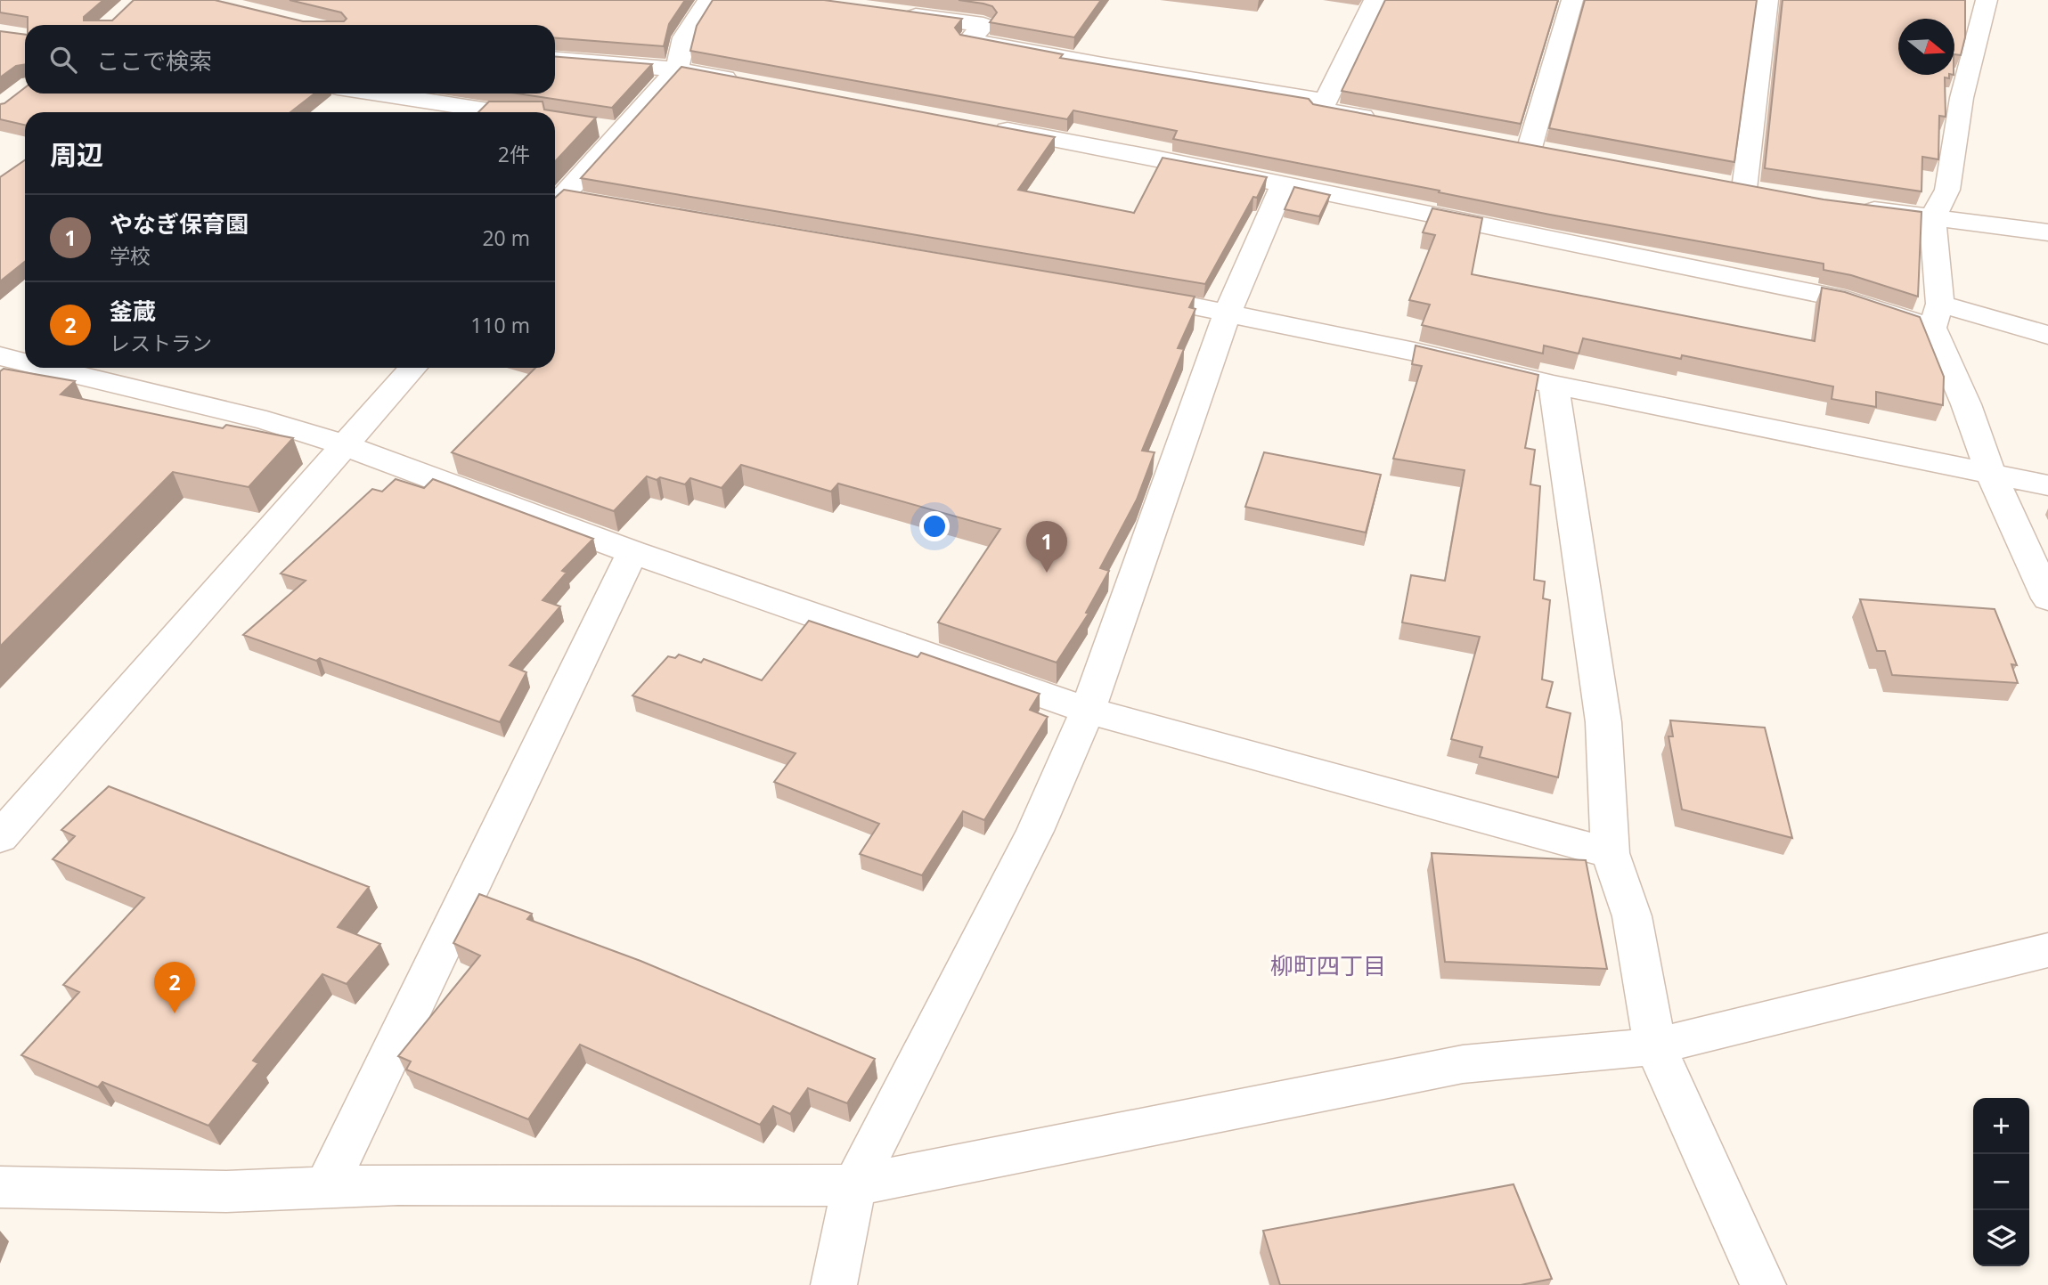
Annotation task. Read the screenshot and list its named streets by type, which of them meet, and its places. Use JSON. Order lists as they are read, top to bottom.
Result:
{
  "districts": ["柳町四丁目"],
  "north": "right",
  "page": {
    "search": "ここで検索",
    "heading": ["周辺", "2件"],
    "list": [
      {
        "mark": "1",
        "name": "やなぎ保育園",
        "note": "学校",
        "value": "20 m"
      },
      {
        "mark": "2",
        "name": "釜蔵",
        "note": "レストラン",
        "value": "110 m"
      }
    ],
    "pins": ["1", "2"],
    "map_buttons": ["+", "−"]
  }
}
